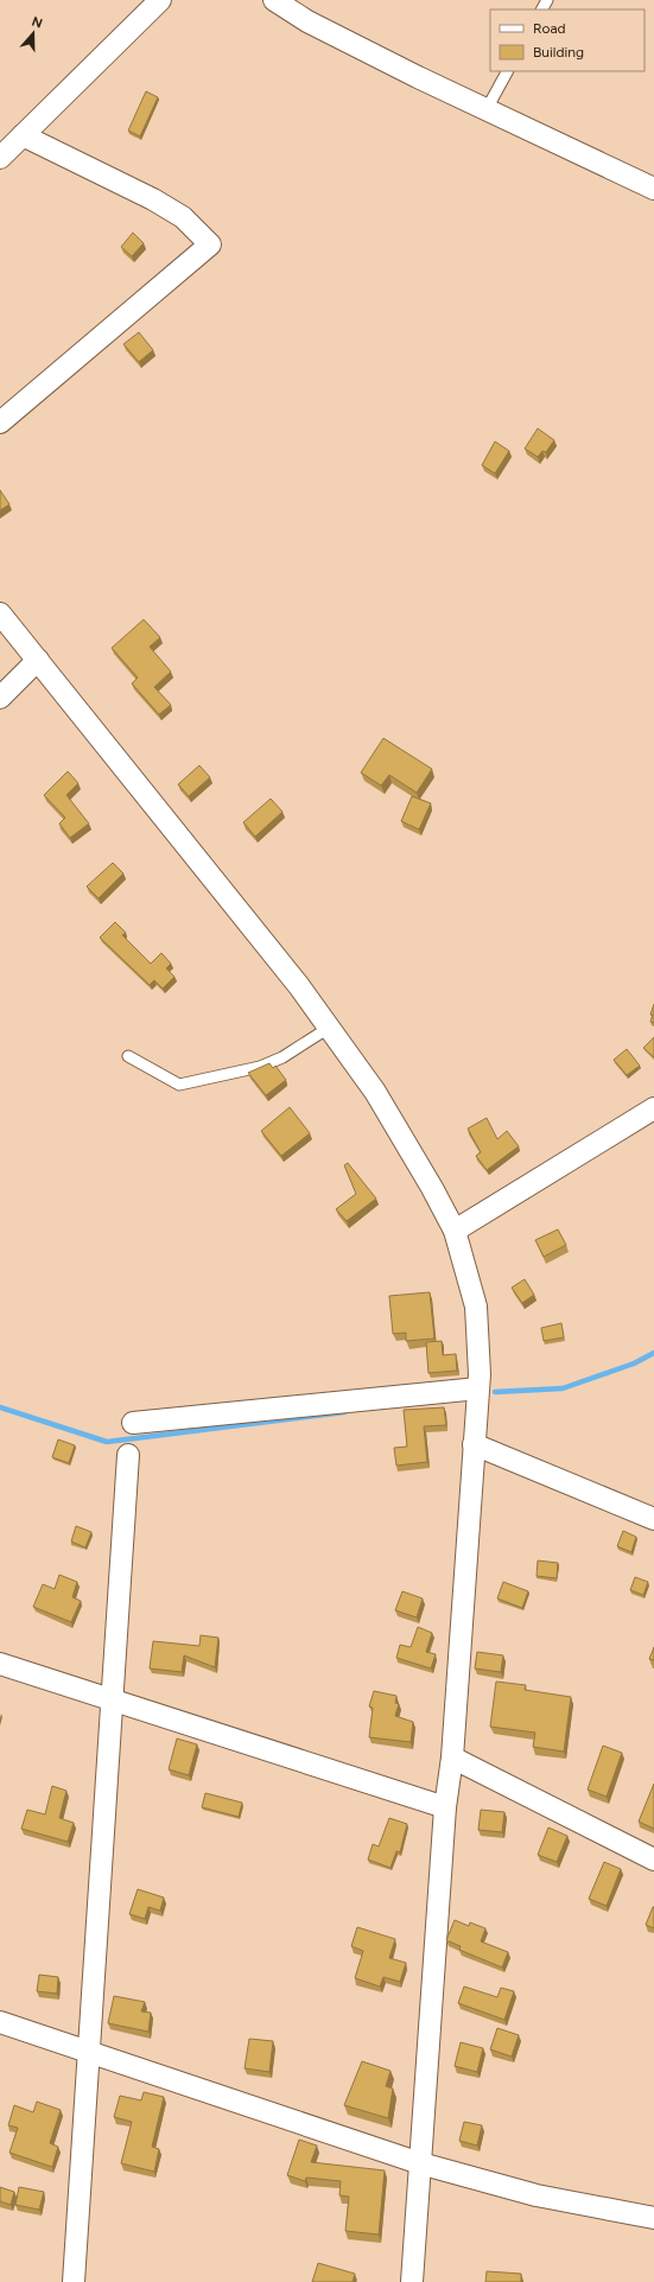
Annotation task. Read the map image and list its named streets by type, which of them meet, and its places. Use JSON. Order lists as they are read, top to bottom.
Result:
{
  "legend": ["Road", "Building"],
  "north": "top"
}
